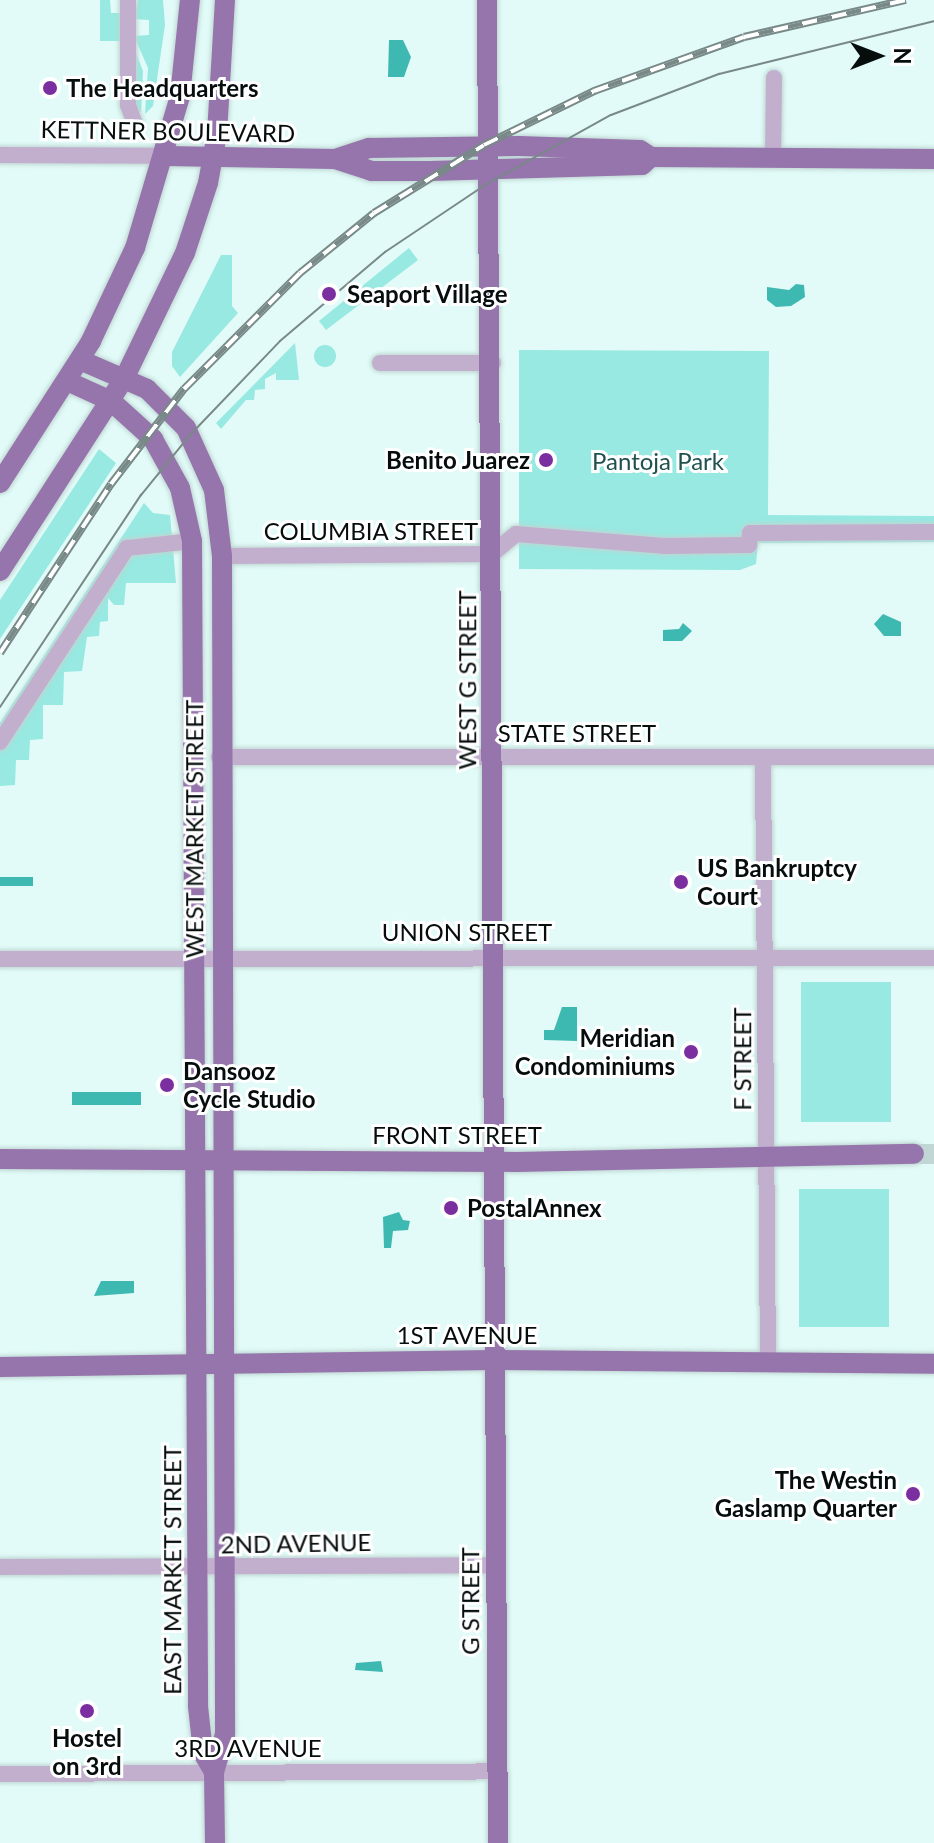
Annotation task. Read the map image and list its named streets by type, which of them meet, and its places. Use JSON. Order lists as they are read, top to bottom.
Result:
{
  "streets": {
    "main road": [
      "KETTNER BOULEVARD",
      "WEST G STREET",
      "WEST MARKET STREET",
      "FRONT STREET",
      "1ST AVENUE",
      "EAST MARKET STREET",
      "G STREET"
    ],
    "street": [
      "COLUMBIA STREET",
      "STATE STREET",
      "UNION STREET",
      "F STREET",
      "2ND AVENUE",
      "3RD AVENUE"
    ]
  },
  "crossings": [
    ["KETTNER BOULEVARD", "WEST G STREET"],
    ["COLUMBIA STREET", "WEST G STREET"],
    ["COLUMBIA STREET", "WEST MARKET STREET"],
    ["WEST G STREET", "STATE STREET"],
    ["WEST G STREET", "UNION STREET"],
    ["WEST G STREET", "FRONT STREET"],
    ["WEST G STREET", "1ST AVENUE"],
    ["WEST G STREET", "G STREET"],
    ["STATE STREET", "WEST MARKET STREET"],
    ["STATE STREET", "F STREET"],
    ["WEST MARKET STREET", "UNION STREET"],
    ["WEST MARKET STREET", "FRONT STREET"],
    ["WEST MARKET STREET", "1ST AVENUE"],
    ["WEST MARKET STREET", "EAST MARKET STREET"],
    ["UNION STREET", "F STREET"],
    ["F STREET", "FRONT STREET"],
    ["F STREET", "1ST AVENUE"],
    ["1ST AVENUE", "EAST MARKET STREET"],
    ["1ST AVENUE", "G STREET"],
    ["2ND AVENUE", "EAST MARKET STREET"],
    ["2ND AVENUE", "G STREET"],
    ["EAST MARKET STREET", "3RD AVENUE"],
    ["G STREET", "3RD AVENUE"]
  ],
  "parks": ["Pantoja Park"],
  "places": [
    "The Headquarters",
    "Seaport Village",
    "Benito Juarez",
    "US Bankruptcy Court",
    "Meridian Condominiums",
    "Dansooz Cycle Studio",
    "PostalAnnex",
    "The Westin Gaslamp Quarter",
    "Hostel on 3rd"
  ],
  "north": "right"
}
